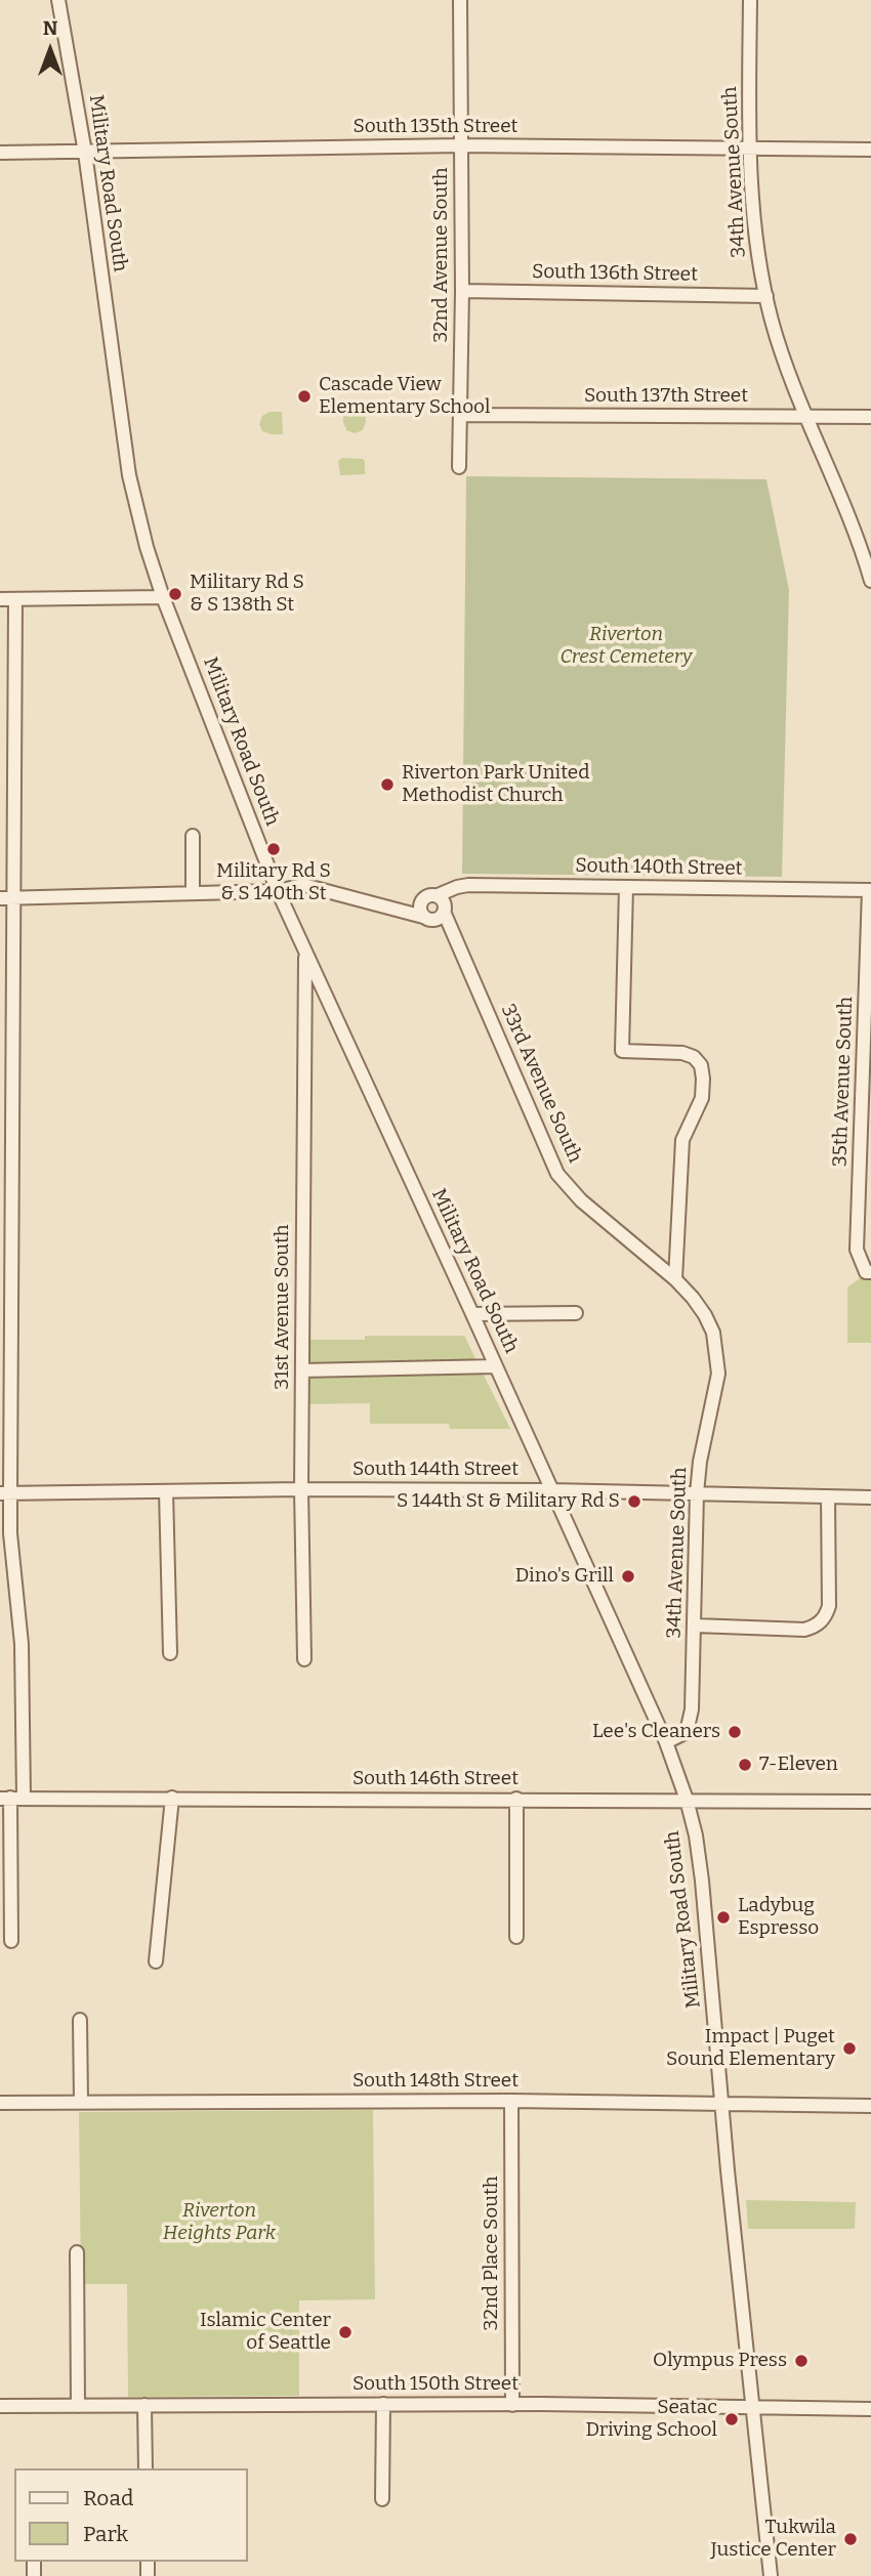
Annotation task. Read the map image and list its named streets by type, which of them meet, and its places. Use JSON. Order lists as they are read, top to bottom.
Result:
{
  "streets": {
    "street": [
      "South 135th Street",
      "34th Avenue South",
      "Military Road South",
      "32nd Avenue South",
      "South 136th Street",
      "South 137th Street",
      "South 140th Street",
      "35th Avenue South",
      "33rd Avenue South",
      "31st Avenue South",
      "South 144th Street",
      "South 146th Street",
      "South 148th Street",
      "32nd Place South",
      "South 150th Street"
    ]
  },
  "crossings": [
    ["South 135th Street", "34th Avenue South"],
    ["South 135th Street", "Military Road South"],
    ["South 135th Street", "32nd Avenue South"],
    ["34th Avenue South", "Military Road South"],
    ["34th Avenue South", "South 136th Street"],
    ["34th Avenue South", "South 137th Street"],
    ["34th Avenue South", "33rd Avenue South"],
    ["34th Avenue South", "South 144th Street"],
    ["Military Road South", "31st Avenue South"],
    ["Military Road South", "South 144th Street"],
    ["Military Road South", "South 146th Street"],
    ["Military Road South", "South 148th Street"],
    ["Military Road South", "South 150th Street"],
    ["32nd Avenue South", "South 136th Street"],
    ["32nd Avenue South", "South 137th Street"],
    ["South 140th Street", "35th Avenue South"],
    ["South 140th Street", "33rd Avenue South"],
    ["31st Avenue South", "South 144th Street"],
    ["South 148th Street", "32nd Place South"],
    ["32nd Place South", "South 150th Street"]
  ],
  "parks": ["Riverton Crest Cemetery", "Riverton Heights Park"],
  "places": [
    "Cascade View Elementary School",
    "Military Rd S & S 138th St",
    "Riverton Park United Methodist Church",
    "Military Rd S & S 140th St",
    "S 144th St & Military Rd S",
    "Dino's Grill",
    "Lee's Cleaners",
    "7-Eleven",
    "Ladybug Espresso",
    "Impact | Puget Sound Elementary",
    "Islamic Center of Seattle",
    "Olympus Press",
    "Seatac Driving School",
    "Tukwila Justice Center"
  ],
  "legend": ["Road", "Park"],
  "north": "top"
}
